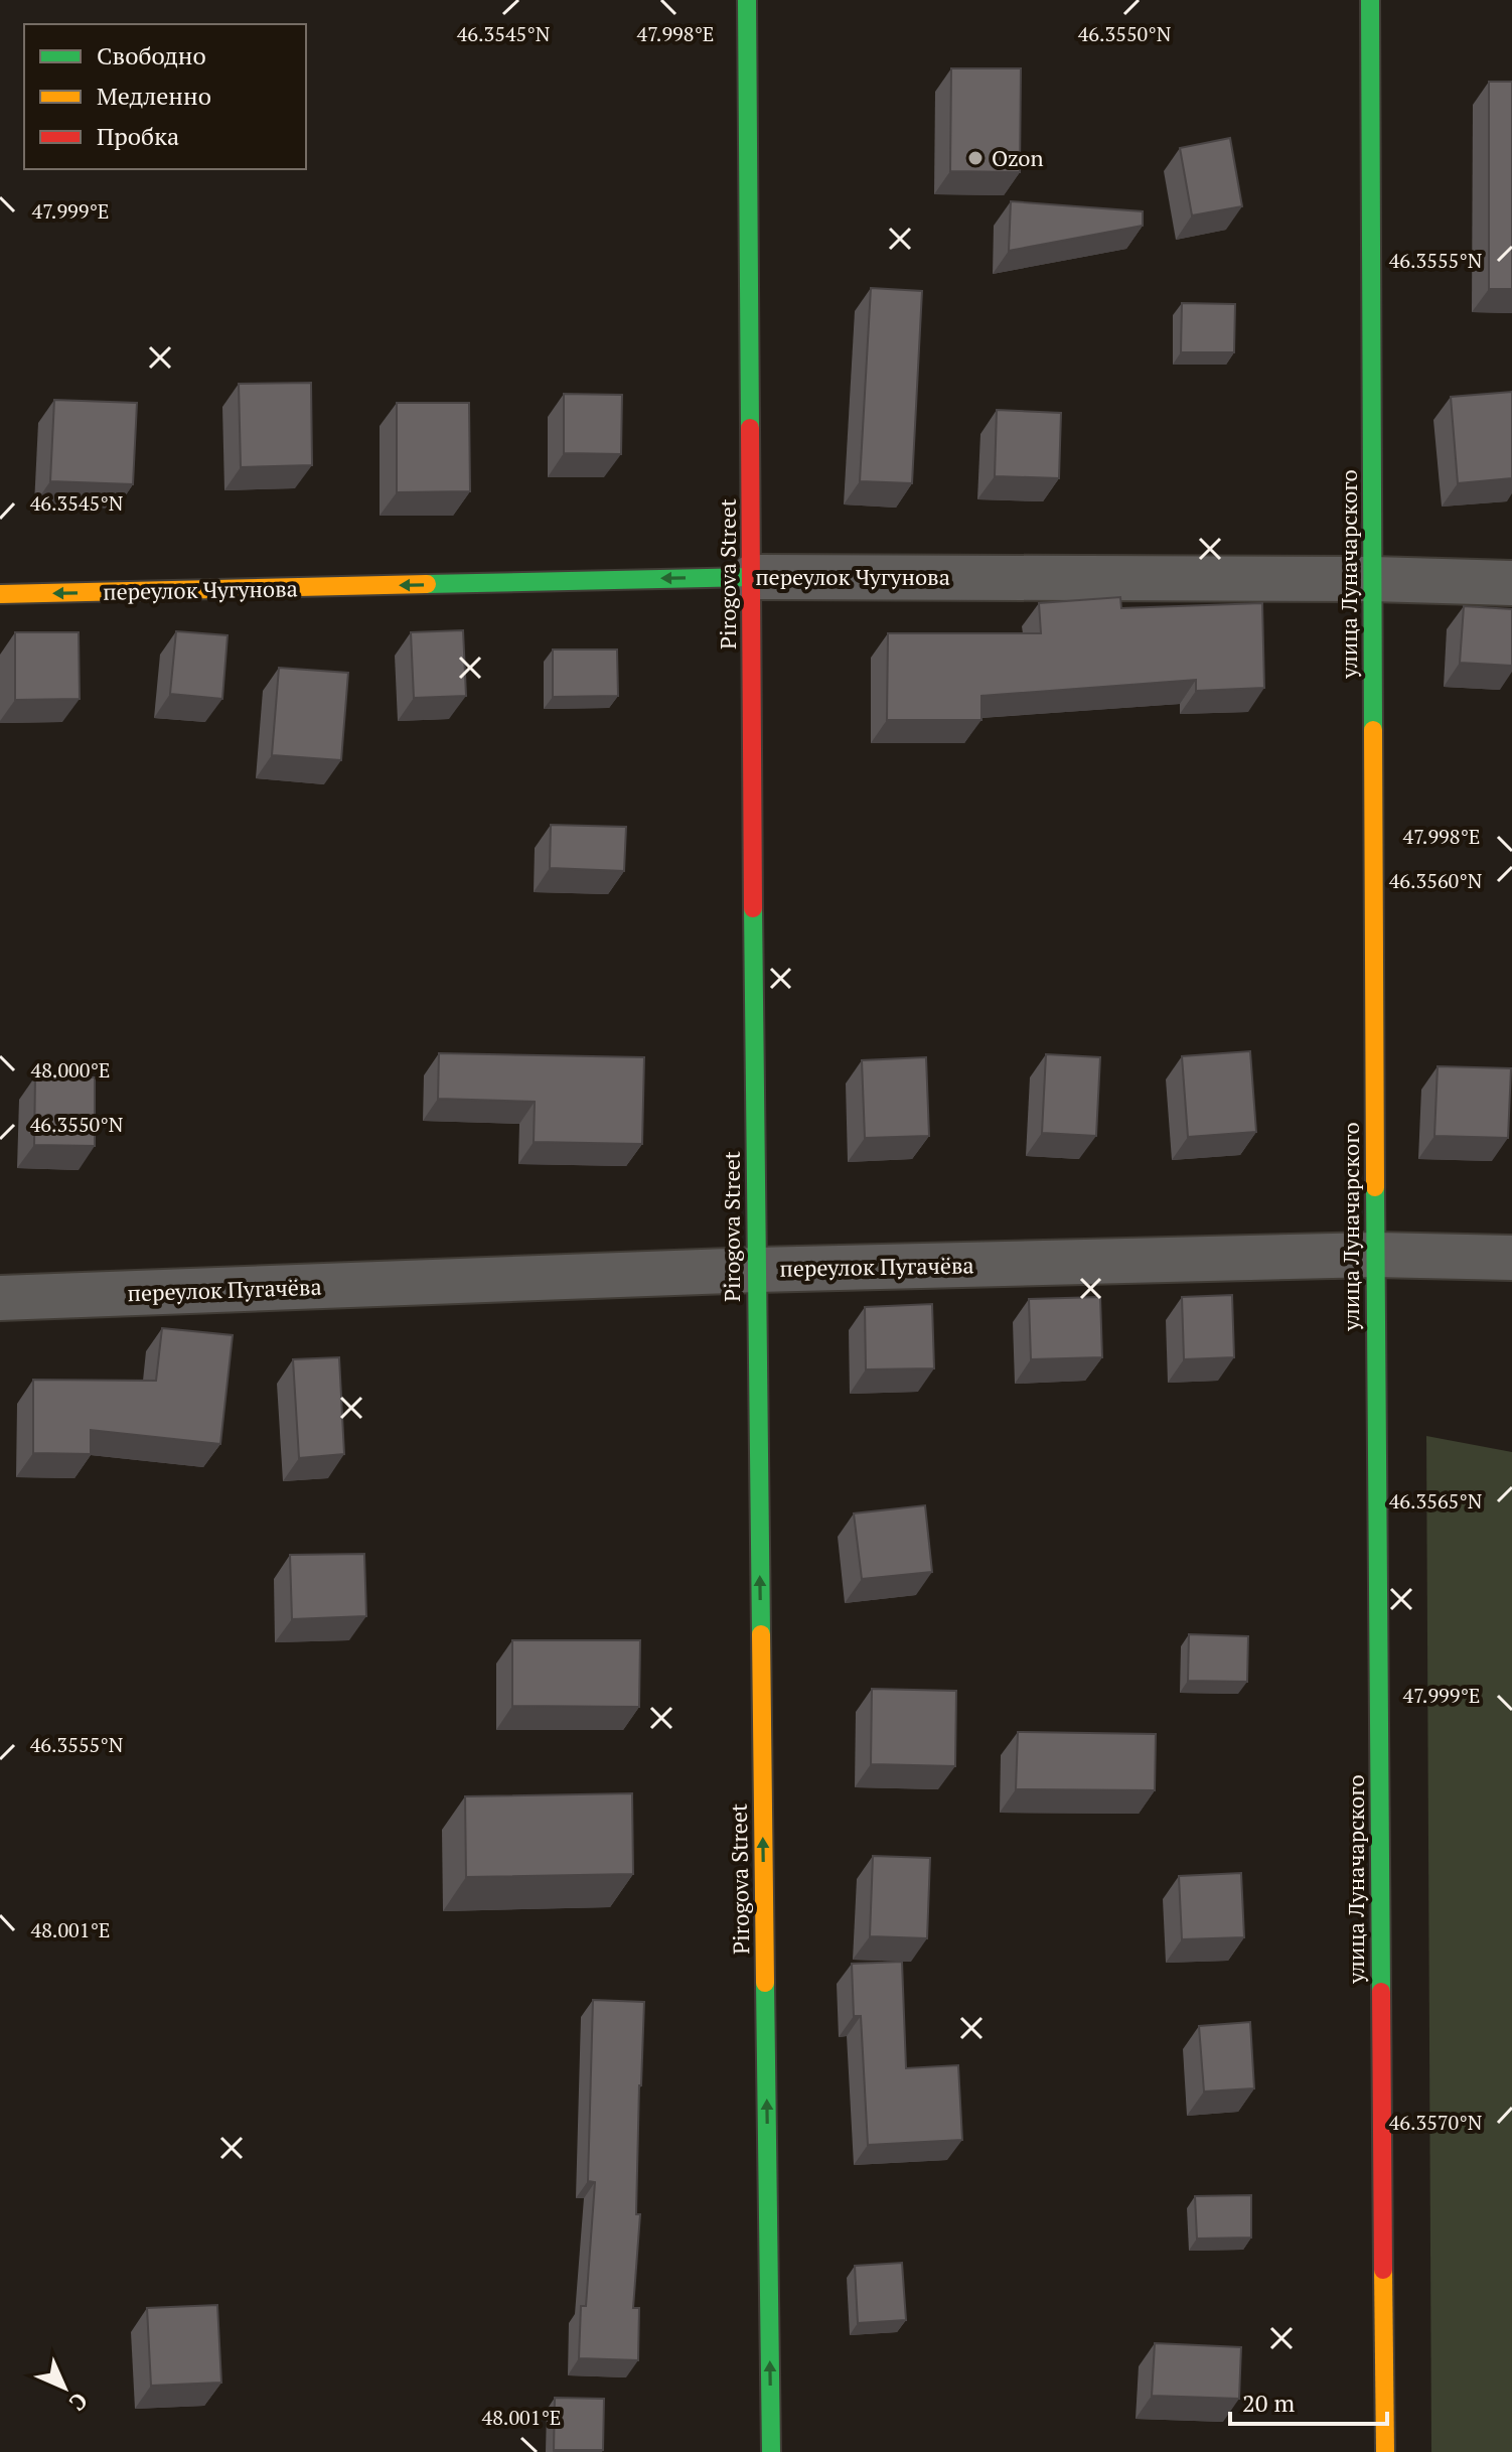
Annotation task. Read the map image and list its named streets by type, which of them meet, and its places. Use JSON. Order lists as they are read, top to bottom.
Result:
{
  "streets": {
    "street": [
      "Pirogova Street",
      "улица Луначарского",
      "переулок Чугунова",
      "переулок Пугачёва"
    ]
  },
  "crossings": [
    ["Pirogova Street", "переулок Чугунова"],
    ["Pirogova Street", "переулок Пугачёва"],
    ["улица Луначарского", "переулок Чугунова"],
    ["улица Луначарского", "переулок Пугачёва"]
  ],
  "one_way": ["Pirogova Street", "переулок Чугунова"],
  "places": ["Ozon"],
  "legend": ["Свободно", "Медленно", "Пробка"],
  "scale_bar": "20 m",
  "north": "bottom right",
  "coordinates": [
    "46.3545°N",
    "47.998°E",
    "46.3550°N",
    "47.999°E",
    "46.3555°N",
    "46.3560°N",
    "48.000°E",
    "46.3565°N",
    "48.001°E",
    "46.3570°N"
  ]
}
